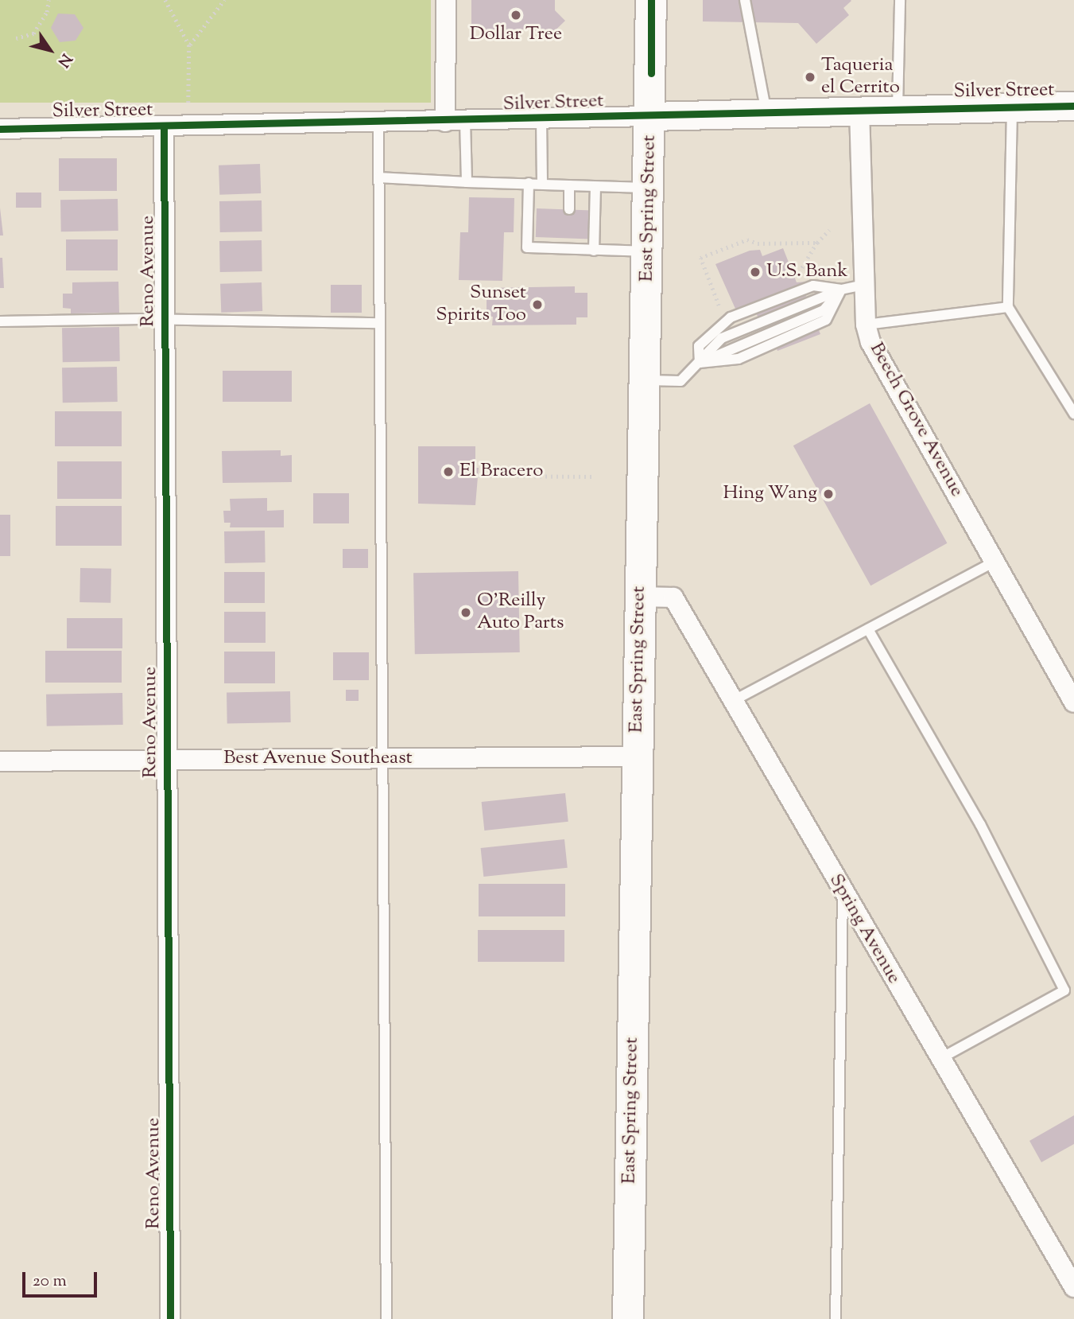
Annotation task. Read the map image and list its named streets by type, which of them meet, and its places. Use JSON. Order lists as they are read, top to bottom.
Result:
{
  "streets": {
    "main road": ["Silver Street", "East Spring Street"],
    "street": [
      "Reno Avenue",
      "Beech Grove Avenue",
      "Best Avenue Southeast",
      "Spring Avenue"
    ]
  },
  "crossings": [
    ["Silver Street", "East Spring Street"],
    ["Silver Street", "Reno Avenue"],
    ["Silver Street", "Beech Grove Avenue"],
    ["East Spring Street", "Best Avenue Southeast"],
    ["East Spring Street", "Spring Avenue"],
    ["Reno Avenue", "Best Avenue Southeast"]
  ],
  "places": [
    "Dollar Tree",
    "Taqueria el Cerrito",
    "U.S. Bank",
    "Sunset Spirits Too",
    "El Bracero",
    "Hing Wang",
    "O'Reilly Auto Parts"
  ],
  "scale_bar": "20 m",
  "north": "bottom right"
}
